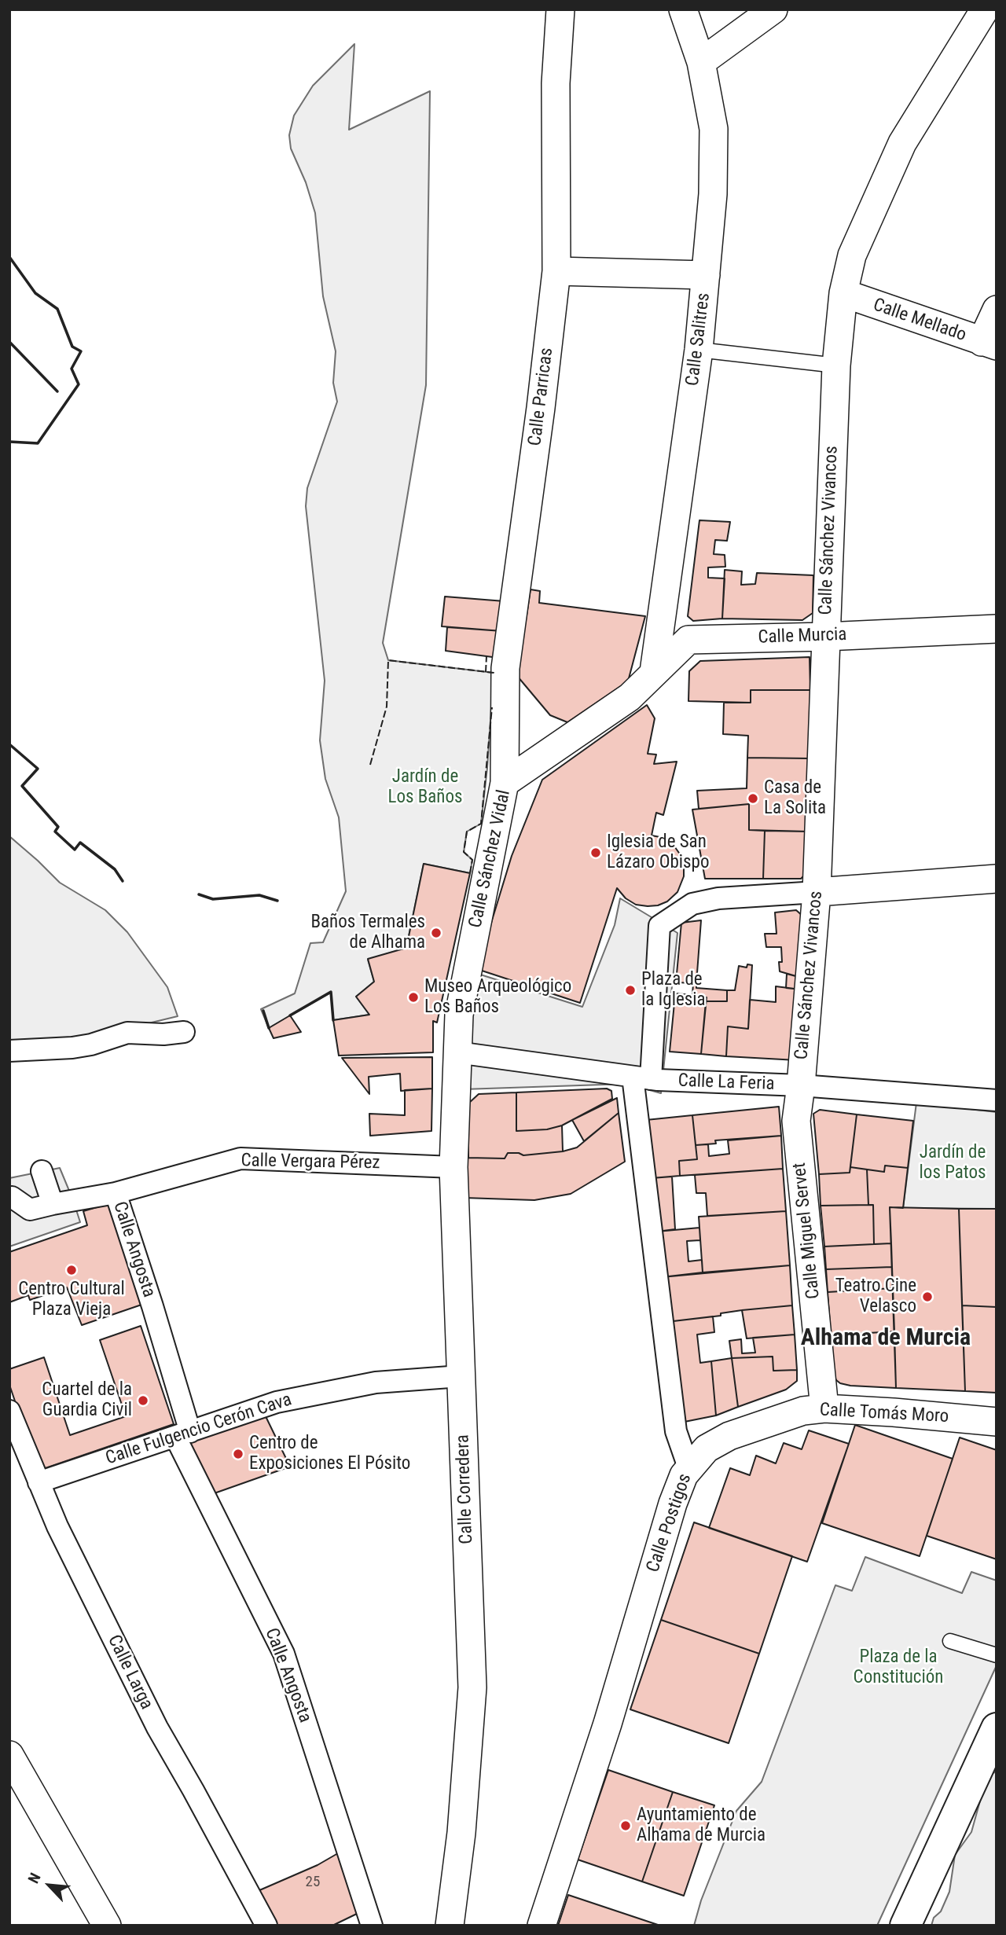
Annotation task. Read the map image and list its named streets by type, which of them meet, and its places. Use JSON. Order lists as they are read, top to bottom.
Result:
{
  "streets": {
    "street": [
      "Calle Mellado",
      "Calle Salitres",
      "Calle Parricas",
      "Calle Sánchez Vivancos",
      "Calle Murcia",
      "Calle Sánchez Vidal",
      "Calle La Feria",
      "Calle Vergara Pérez",
      "Calle Miguel Servet",
      "Calle Angosta",
      "Calle Tomás Moro",
      "Calle Fulgencio Cerón Cava",
      "Calle Corredera",
      "Calle Postigos",
      "Calle Larga"
    ]
  },
  "crossings": [
    ["Calle Mellado", "Calle Sánchez Vivancos"],
    ["Calle Salitres", "Calle Murcia"],
    ["Calle Salitres", "Calle Sánchez Vidal"],
    ["Calle Parricas", "Calle Sánchez Vidal"],
    ["Calle Sánchez Vivancos", "Calle Murcia"],
    ["Calle Sánchez Vivancos", "Calle La Feria"],
    ["Calle Sánchez Vivancos", "Calle Miguel Servet"],
    ["Calle Sánchez Vivancos", "Calle Postigos"],
    ["Calle Murcia", "Calle Sánchez Vidal"],
    ["Calle Sánchez Vidal", "Calle La Feria"],
    ["Calle Sánchez Vidal", "Calle Corredera"],
    ["Calle La Feria", "Calle Miguel Servet"],
    ["Calle La Feria", "Calle Corredera"],
    ["Calle La Feria", "Calle Postigos"],
    ["Calle Vergara Pérez", "Calle Angosta"],
    ["Calle Vergara Pérez", "Calle Corredera"],
    ["Calle Miguel Servet", "Calle Tomás Moro"],
    ["Calle Angosta", "Calle Fulgencio Cerón Cava"],
    ["Calle Tomás Moro", "Calle Postigos"],
    ["Calle Fulgencio Cerón Cava", "Calle Corredera"],
    ["Calle Fulgencio Cerón Cava", "Calle Larga"]
  ],
  "districts": ["Alhama de Murcia"],
  "parks": ["Jardín de Los Baños", "Jardín de los Patos", "Plaza de la Constitución"],
  "places": [
    "Casa de La Solita",
    "Iglesia de San Lázaro Obispo",
    "Baños Termales de Alhama",
    "Plaza de la Iglesia",
    "Museo Arqueológico Los Baños",
    "Centro Cultural Plaza Vieja",
    "Teatro Cine Velasco",
    "Cuartel de la Guardia Civil",
    "Centro de Exposiciones El Pósito",
    "Ayuntamiento de Alhama de Murcia"
  ],
  "house_numbers": ["25"],
  "north": "top left"
}
